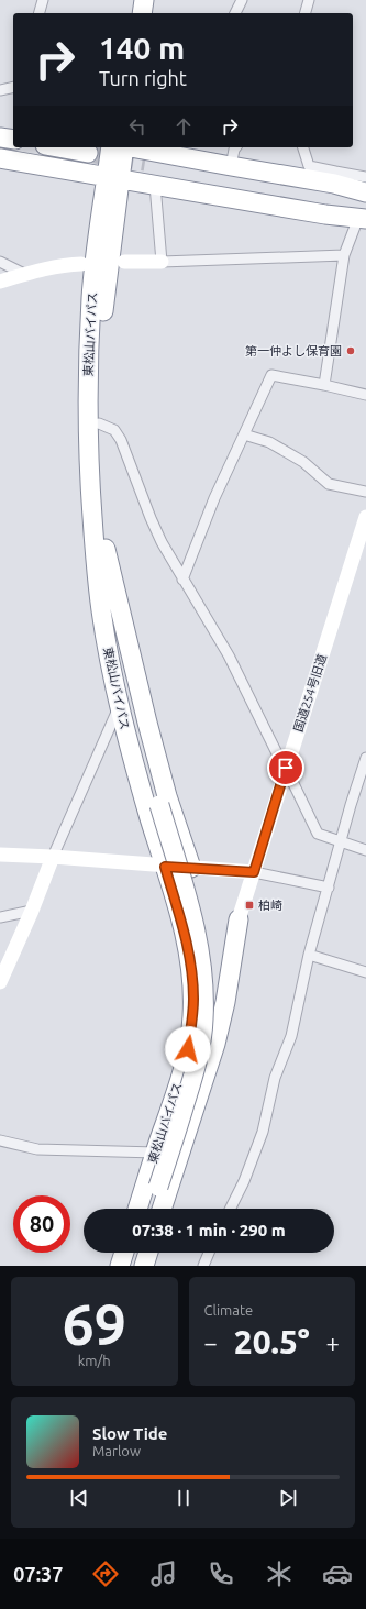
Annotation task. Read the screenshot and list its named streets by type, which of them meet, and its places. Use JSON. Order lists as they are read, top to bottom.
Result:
{
  "streets": {
    "highway": ["東松山バイパス"],
    "street": ["国道254号旧道"]
  },
  "places": {
    "other": ["第一仲よし保育園"],
    "transit": ["柏崎"]
  },
  "page": {
    "turn": ["140 m", "Turn right"],
    "limit": "80",
    "trip": "07:38 · 1 min · 290 m",
    "tile": [
      ["69", "km/h"],
      "Climate"
    ],
    "heat": ["−", "20.5°", "+"],
    "song": ["Slow Tide", "Marlow"],
    "tabs": "07:37"
  }
}
